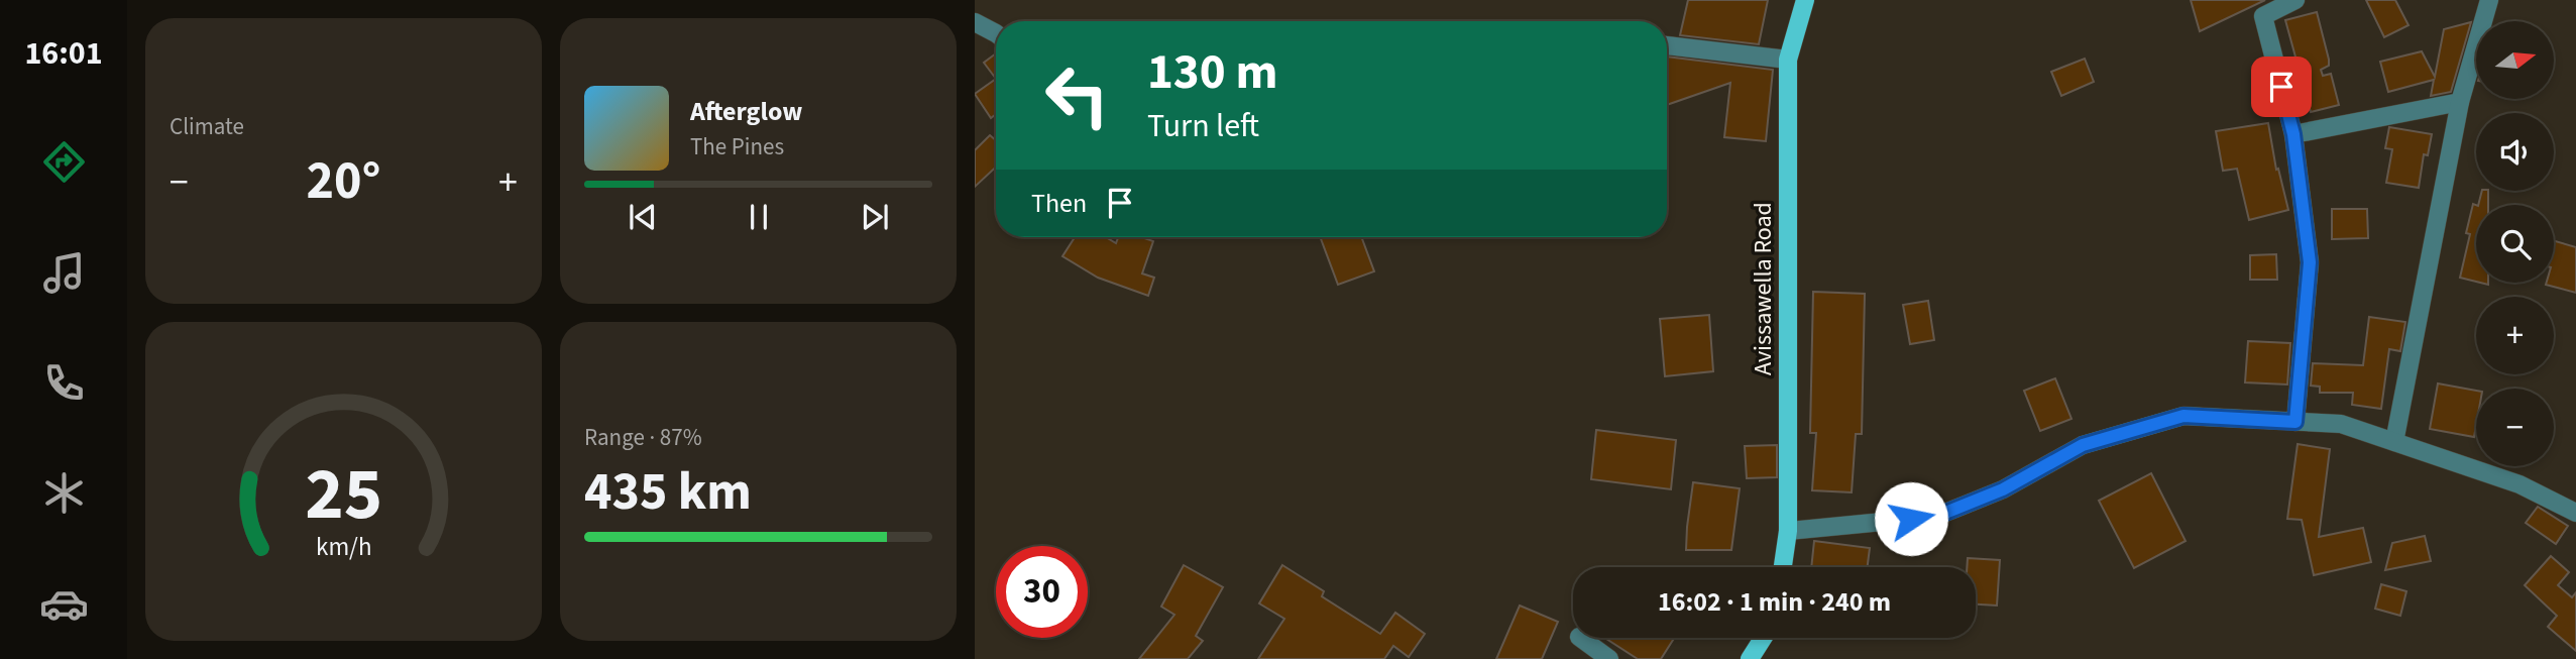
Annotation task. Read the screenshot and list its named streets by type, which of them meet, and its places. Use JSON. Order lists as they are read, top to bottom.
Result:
{
  "streets": {
    "main road": ["Avissawella Road"]
  },
  "north": "right",
  "page": {
    "tabs": "16:01",
    "tile": [
      "Climate",
      ["Range · 87%", "435 km"]
    ],
    "map_buttons": ["+", "−"],
    "turn": ["130 m", "Turn left"],
    "song": ["Afterglow", "The Pines"],
    "heat": ["−", "20°", "+"],
    "then": "Then",
    "limit": "30",
    "trip": "16:02 · 1 min · 240 m",
    "gauge": ["25", "km/h"]
  }
}
